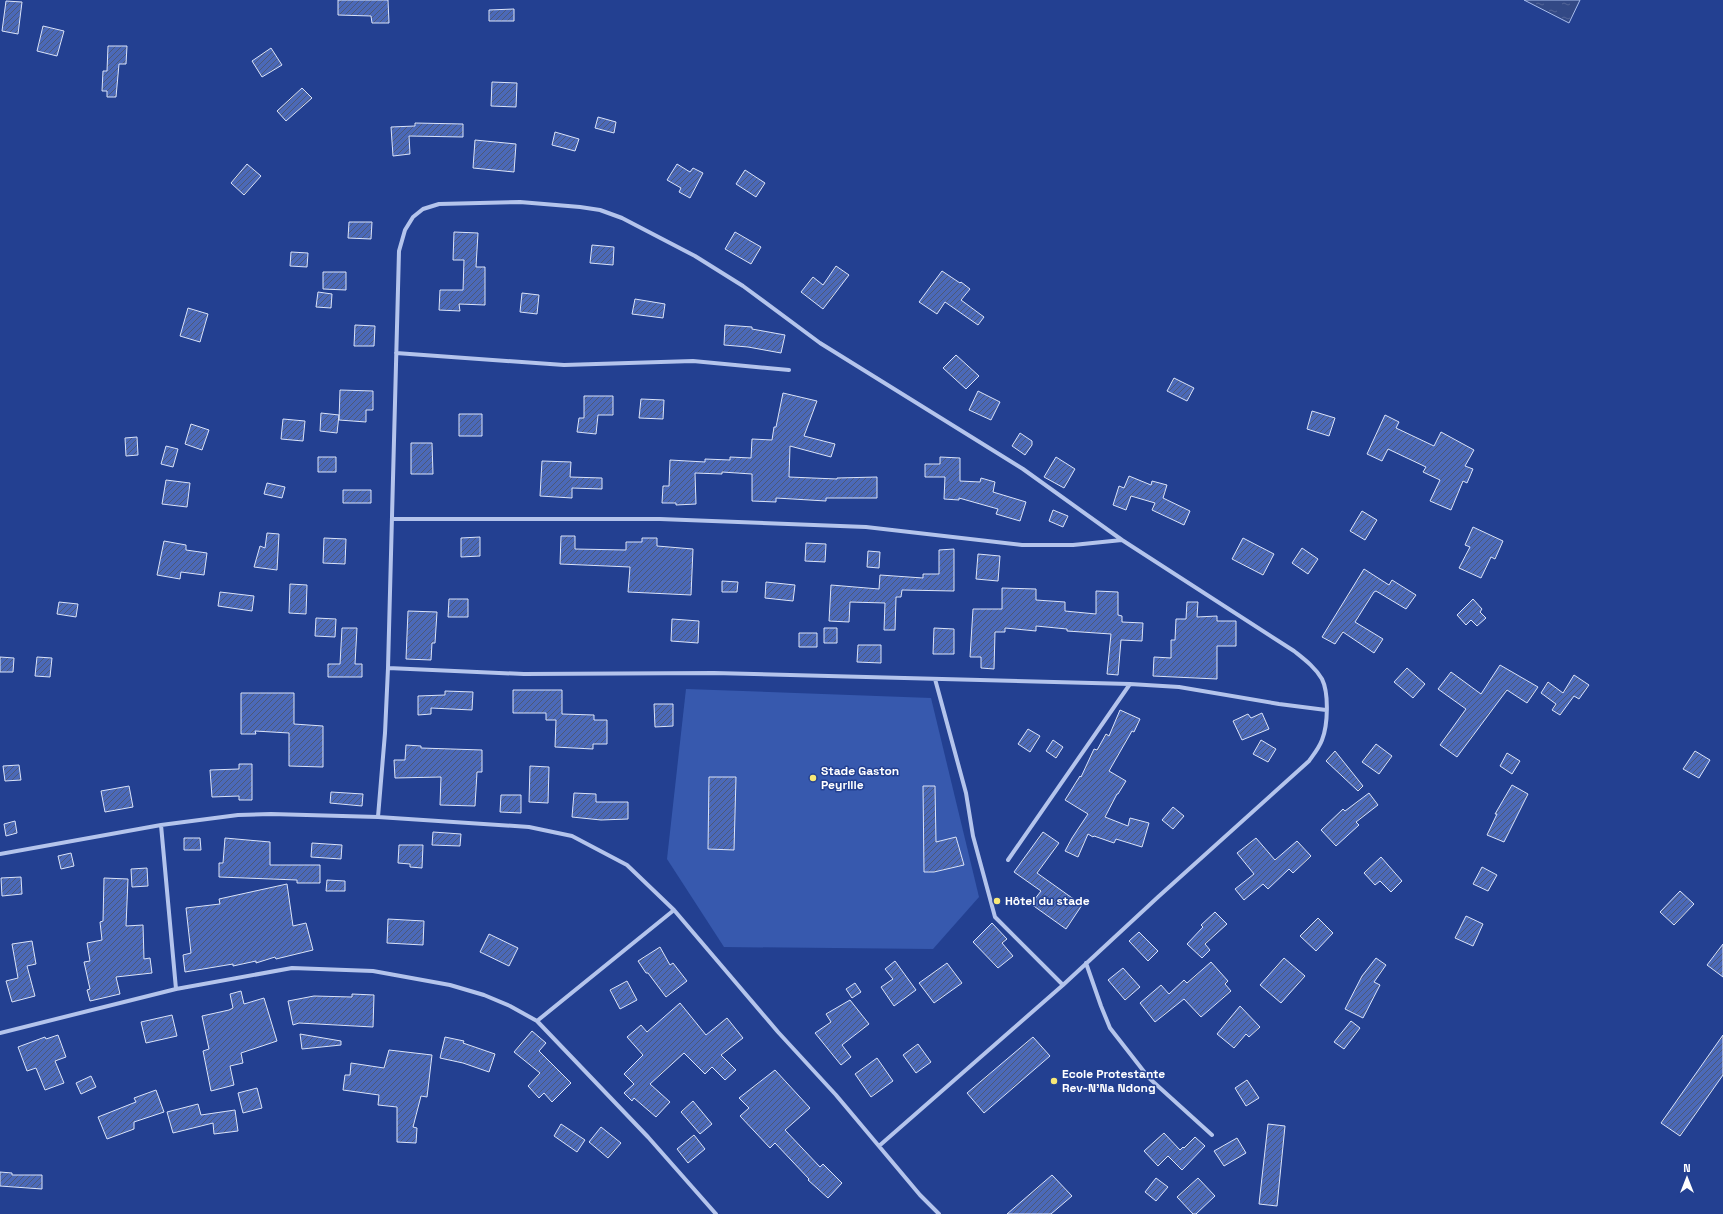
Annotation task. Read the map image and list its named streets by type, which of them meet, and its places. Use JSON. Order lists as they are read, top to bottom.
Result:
{
  "places": ["Stade Gaston Peyrille", "Hôtel du stade", "Ecole Protestante Rev-N’Na Ndong"],
  "north": "top"
}
